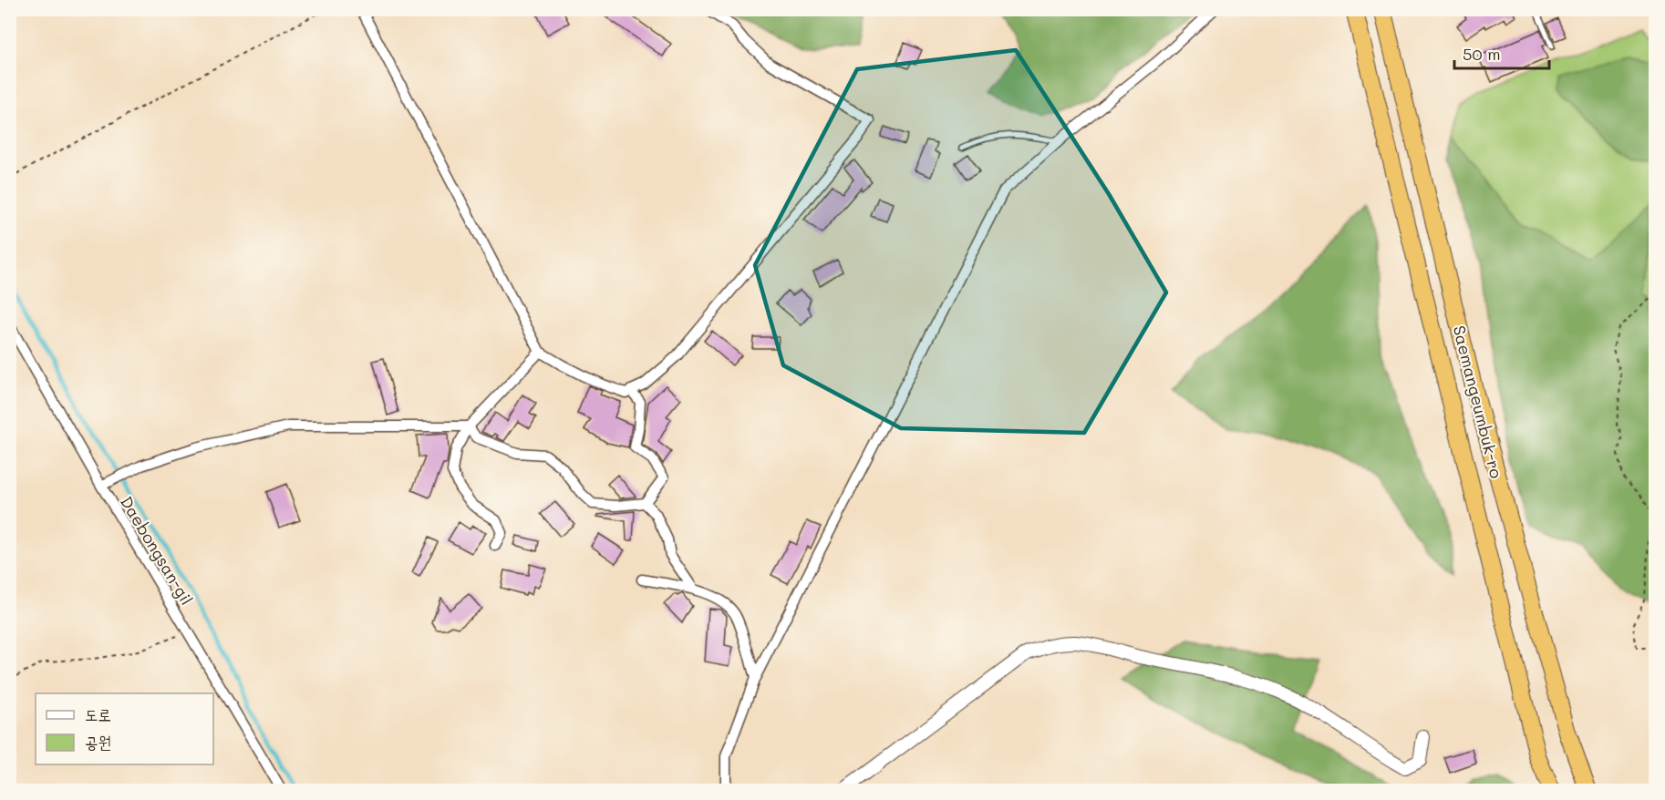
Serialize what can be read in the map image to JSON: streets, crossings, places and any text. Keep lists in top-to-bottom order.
{
  "streets": {
    "highway": ["Saemangeumbuk-ro"],
    "street": ["Daebongsan-gil"]
  },
  "legend": ["도로", "공원"],
  "scale_bar": "50 m"
}
